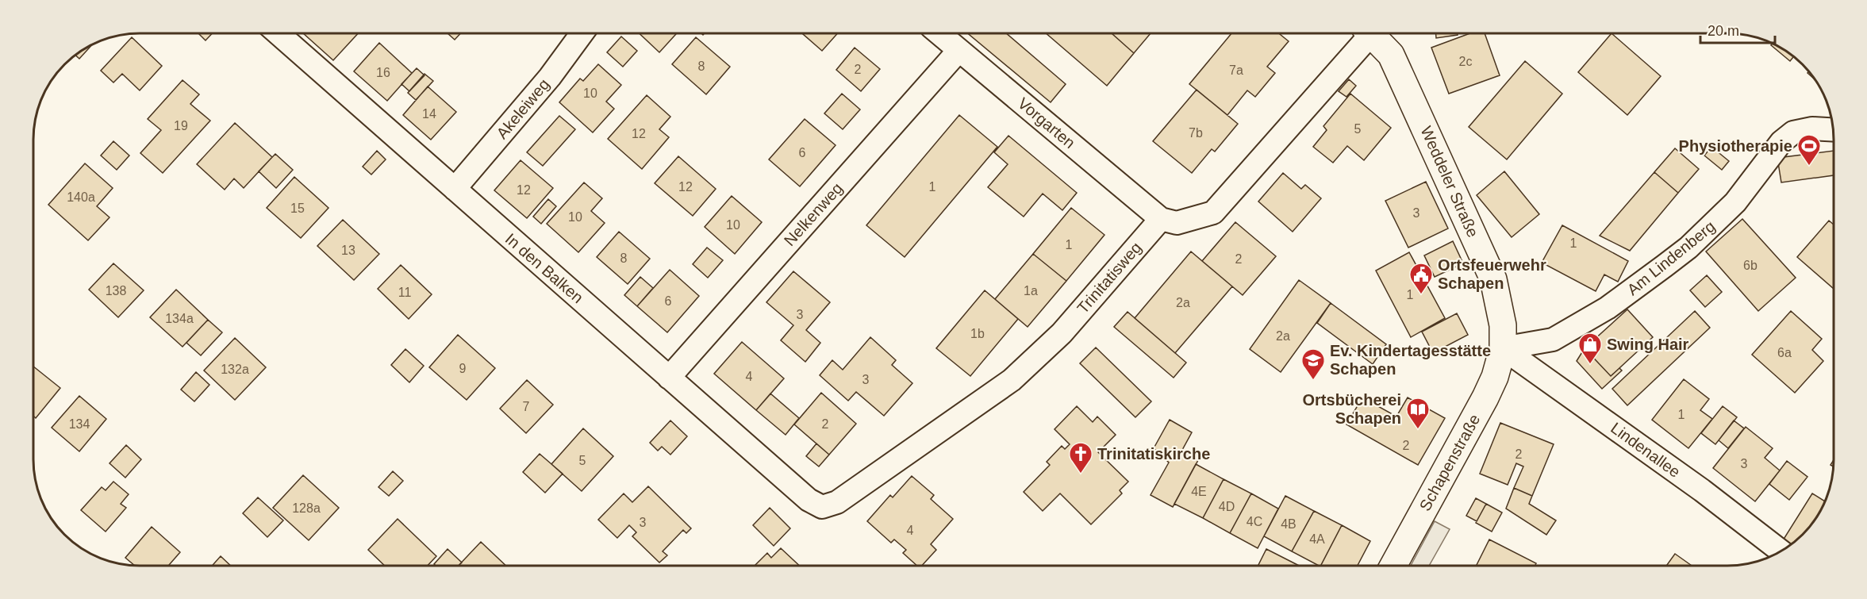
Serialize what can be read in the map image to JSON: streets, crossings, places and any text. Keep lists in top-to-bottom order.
{
  "streets": {
    "street": [
      "Akeleiweg",
      "Vorgarten",
      "Weddeler Straße",
      "Nelkenweg",
      "Am Lindenberg",
      "In den Balken",
      "Trinitatisweg",
      "Lindenallee",
      "Schapenstraße"
    ]
  },
  "crossings": [
    ["Akeleiweg", "In den Balken"],
    ["Vorgarten", "Nelkenweg"],
    ["Vorgarten", "Trinitatisweg"],
    ["Weddeler Straße", "Am Lindenberg"],
    ["Weddeler Straße", "Lindenallee"],
    ["Weddeler Straße", "Schapenstraße"],
    ["Nelkenweg", "In den Balken"],
    ["Am Lindenberg", "Lindenallee"],
    ["Am Lindenberg", "Schapenstraße"],
    ["In den Balken", "Trinitatisweg"],
    ["Lindenallee", "Schapenstraße"]
  ],
  "places": {
    "sports": ["Physiotherapie"],
    "public building": ["Ortsfeuerwehr Schapen"],
    "shop": ["Swing Hair"],
    "school or university": ["Ev. Kindertagesstätte Schapen"],
    "library": ["Ortsbücherei Schapen"],
    "church": ["Trinitatiskirche"]
  },
  "house_numbers": [
    "2c",
    "8",
    "2",
    "7a",
    "16",
    "10",
    "14",
    "19",
    "5",
    "7b",
    "12",
    "6",
    "12",
    "1",
    "12",
    "140a",
    "15",
    "3",
    "10",
    "10",
    "1",
    "1",
    "13",
    "8",
    "2",
    "6b",
    "138",
    "1a",
    "11",
    "1",
    "6",
    "2a",
    "3",
    "134a",
    "1b",
    "2a",
    "6a",
    "9",
    "132a",
    "4",
    "3",
    "7",
    "1",
    "134",
    "2",
    "2",
    "2",
    "5",
    "3",
    "4E",
    "4D",
    "128a",
    "4C",
    "3",
    "4B",
    "4",
    "4A"
  ],
  "scale_bar": "20 m"
}
